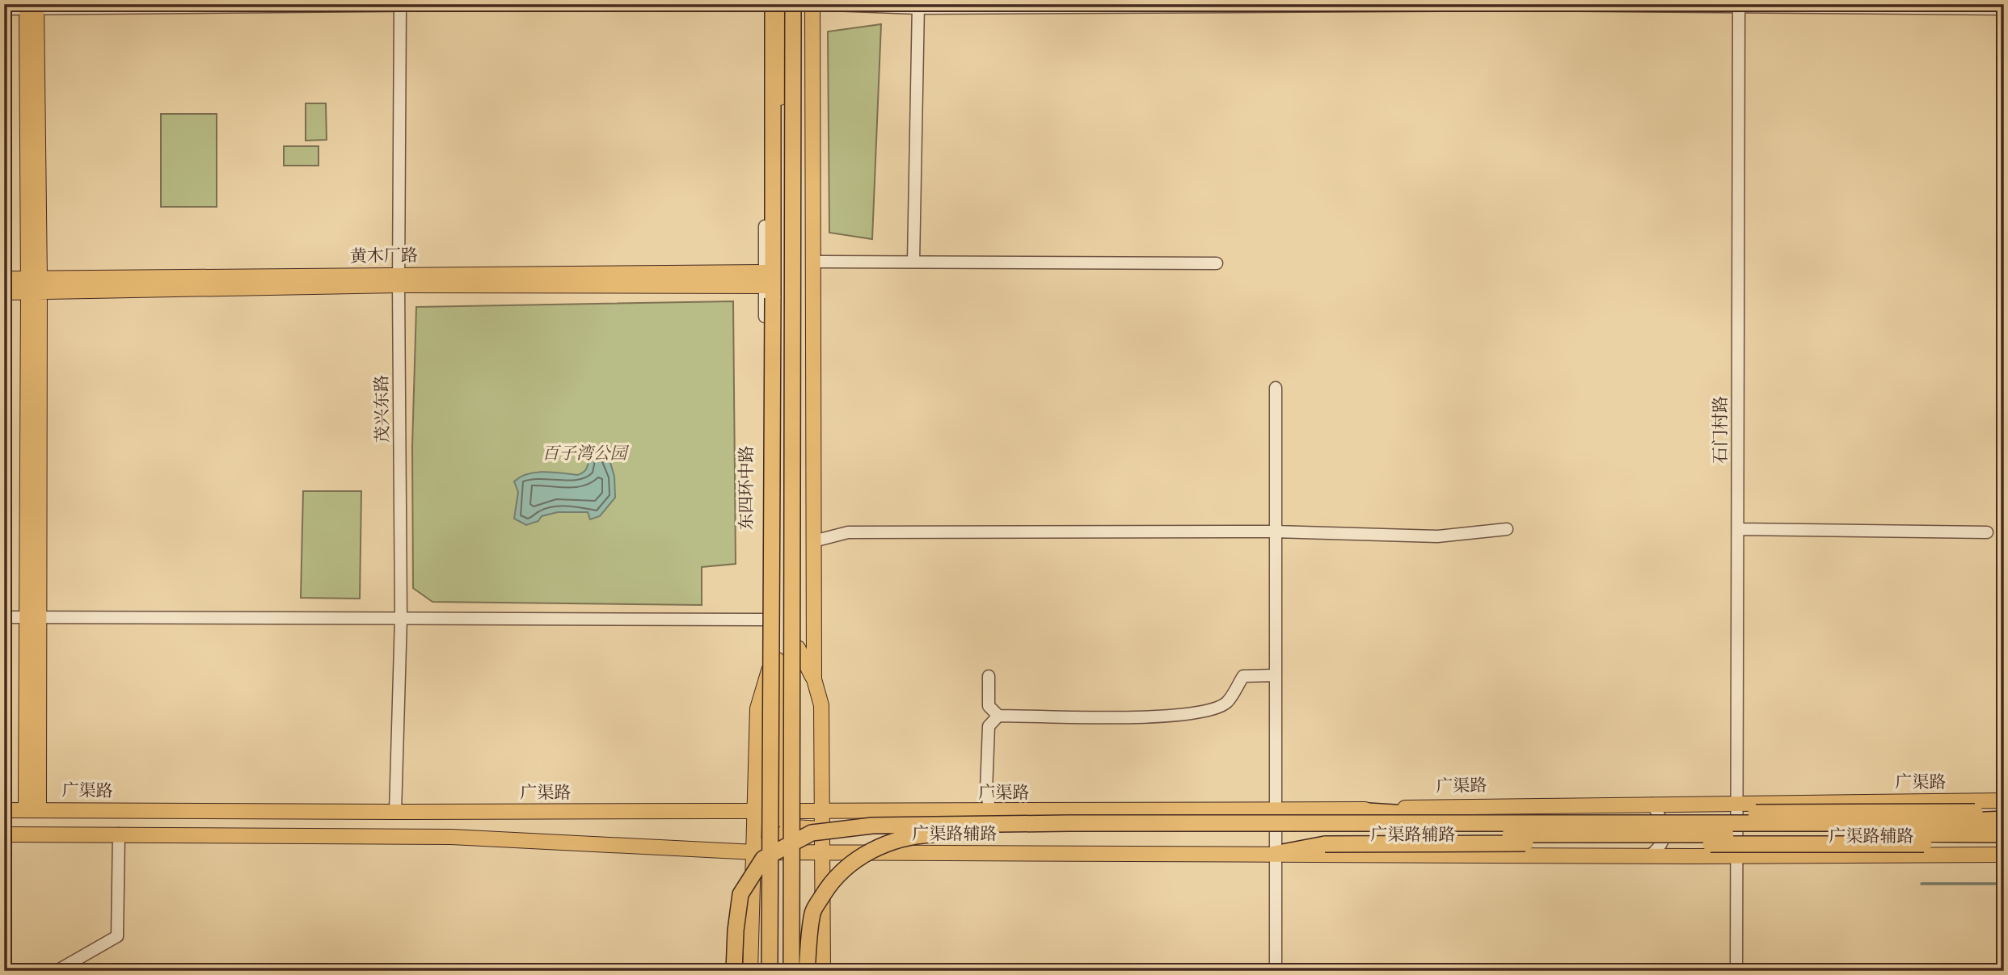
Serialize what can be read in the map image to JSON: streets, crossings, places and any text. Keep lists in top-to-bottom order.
{
  "streets": {
    "highway": ["东四环中路", "广渠路"],
    "main road": ["广渠路辅路"],
    "street": ["茂兴东路", "石门村路"]
  },
  "crossings": [
    ["茂兴东路", "广渠路"],
    ["石门村路", "广渠路"],
    ["石门村路", "广渠路辅路"],
    ["东四环中路", "广渠路"]
  ],
  "parks": ["百子湾公园"]
}
